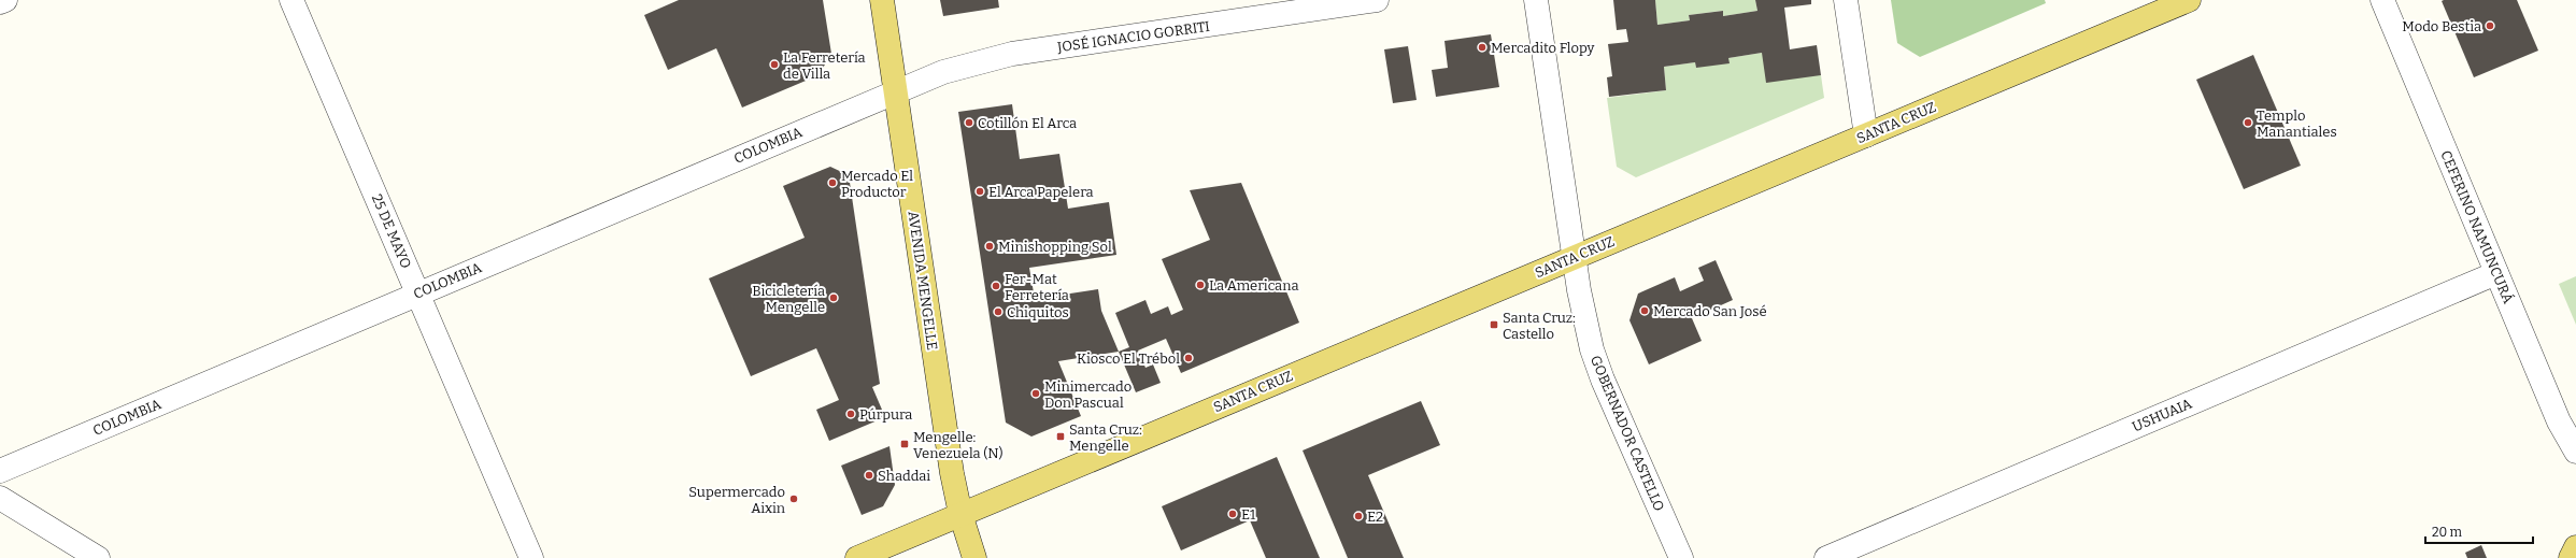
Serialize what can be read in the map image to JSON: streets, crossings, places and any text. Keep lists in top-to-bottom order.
{
  "streets": {
    "main road": ["SANTA CRUZ", "AVENIDA MENGELLE"],
    "street": [
      "JOSÉ IGNACIO GORRITI",
      "COLOMBIA",
      "CEFERINO NAMUNCURÁ",
      "25 DE MAYO",
      "USHUAIA",
      "GOBERNADOR CASTELLO"
    ]
  },
  "crossings": [
    ["JOSÉ IGNACIO GORRITI", "COLOMBIA"],
    ["JOSÉ IGNACIO GORRITI", "AVENIDA MENGELLE"],
    ["SANTA CRUZ", "AVENIDA MENGELLE"],
    ["SANTA CRUZ", "GOBERNADOR CASTELLO"],
    ["COLOMBIA", "25 DE MAYO"],
    ["COLOMBIA", "AVENIDA MENGELLE"],
    ["CEFERINO NAMUNCURÁ", "USHUAIA"]
  ],
  "places": {
    "other": [
      "Modo Bestia",
      "Mercadito Flopy",
      "La Ferretería de Villa",
      "Cotillón El Arca",
      "Templo Manantiales",
      "Mercado El Productor",
      "El Arca Papelera",
      "Minishopping Sol",
      "La Americana",
      "Fer-Mat Ferretería",
      "Bicicletería Mengelle",
      "Mercado San José",
      "Chiquitos",
      "Kiosco El Trébol",
      "Minimercado Don Pascual",
      "Púrpura",
      "Shaddai",
      "Supermercado Aixin",
      "E1",
      "E2"
    ],
    "transit": ["Santa Cruz: Castello", "Santa Cruz: Mengelle", "Mengelle: Venezuela (N)"]
  },
  "scale_bar": "20 m"
}
